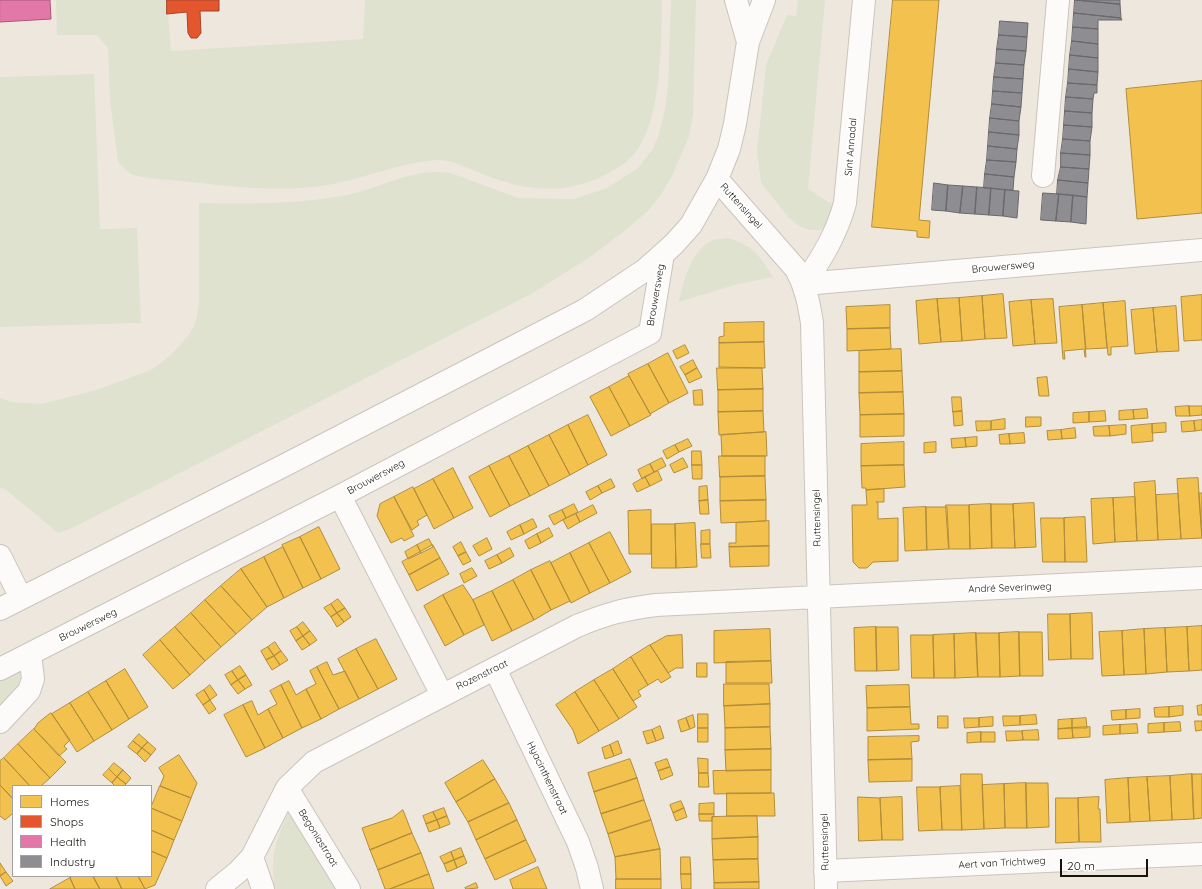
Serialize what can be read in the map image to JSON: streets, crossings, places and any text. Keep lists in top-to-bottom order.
{
  "streets": {
    "street": [
      "Sint Annadal",
      "Ruttensingel",
      "Brouwersweg",
      "André Severinweg",
      "Rozenstraat",
      "Hyacinthenstraat",
      "Begoniastraat",
      "Aert van Trichtweg"
    ]
  },
  "crossings": [
    ["Sint Annadal", "Ruttensingel"],
    ["Sint Annadal", "Brouwersweg"],
    ["Ruttensingel", "Brouwersweg"],
    ["Ruttensingel", "André Severinweg"],
    ["Ruttensingel", "Rozenstraat"],
    ["Ruttensingel", "Aert van Trichtweg"],
    ["André Severinweg", "Rozenstraat"],
    ["Rozenstraat", "Hyacinthenstraat"],
    ["Rozenstraat", "Begoniastraat"]
  ],
  "legend": [
    "Homes",
    "Shops",
    "Health",
    "Industry"
  ],
  "scale_bar": "20 m"
}
